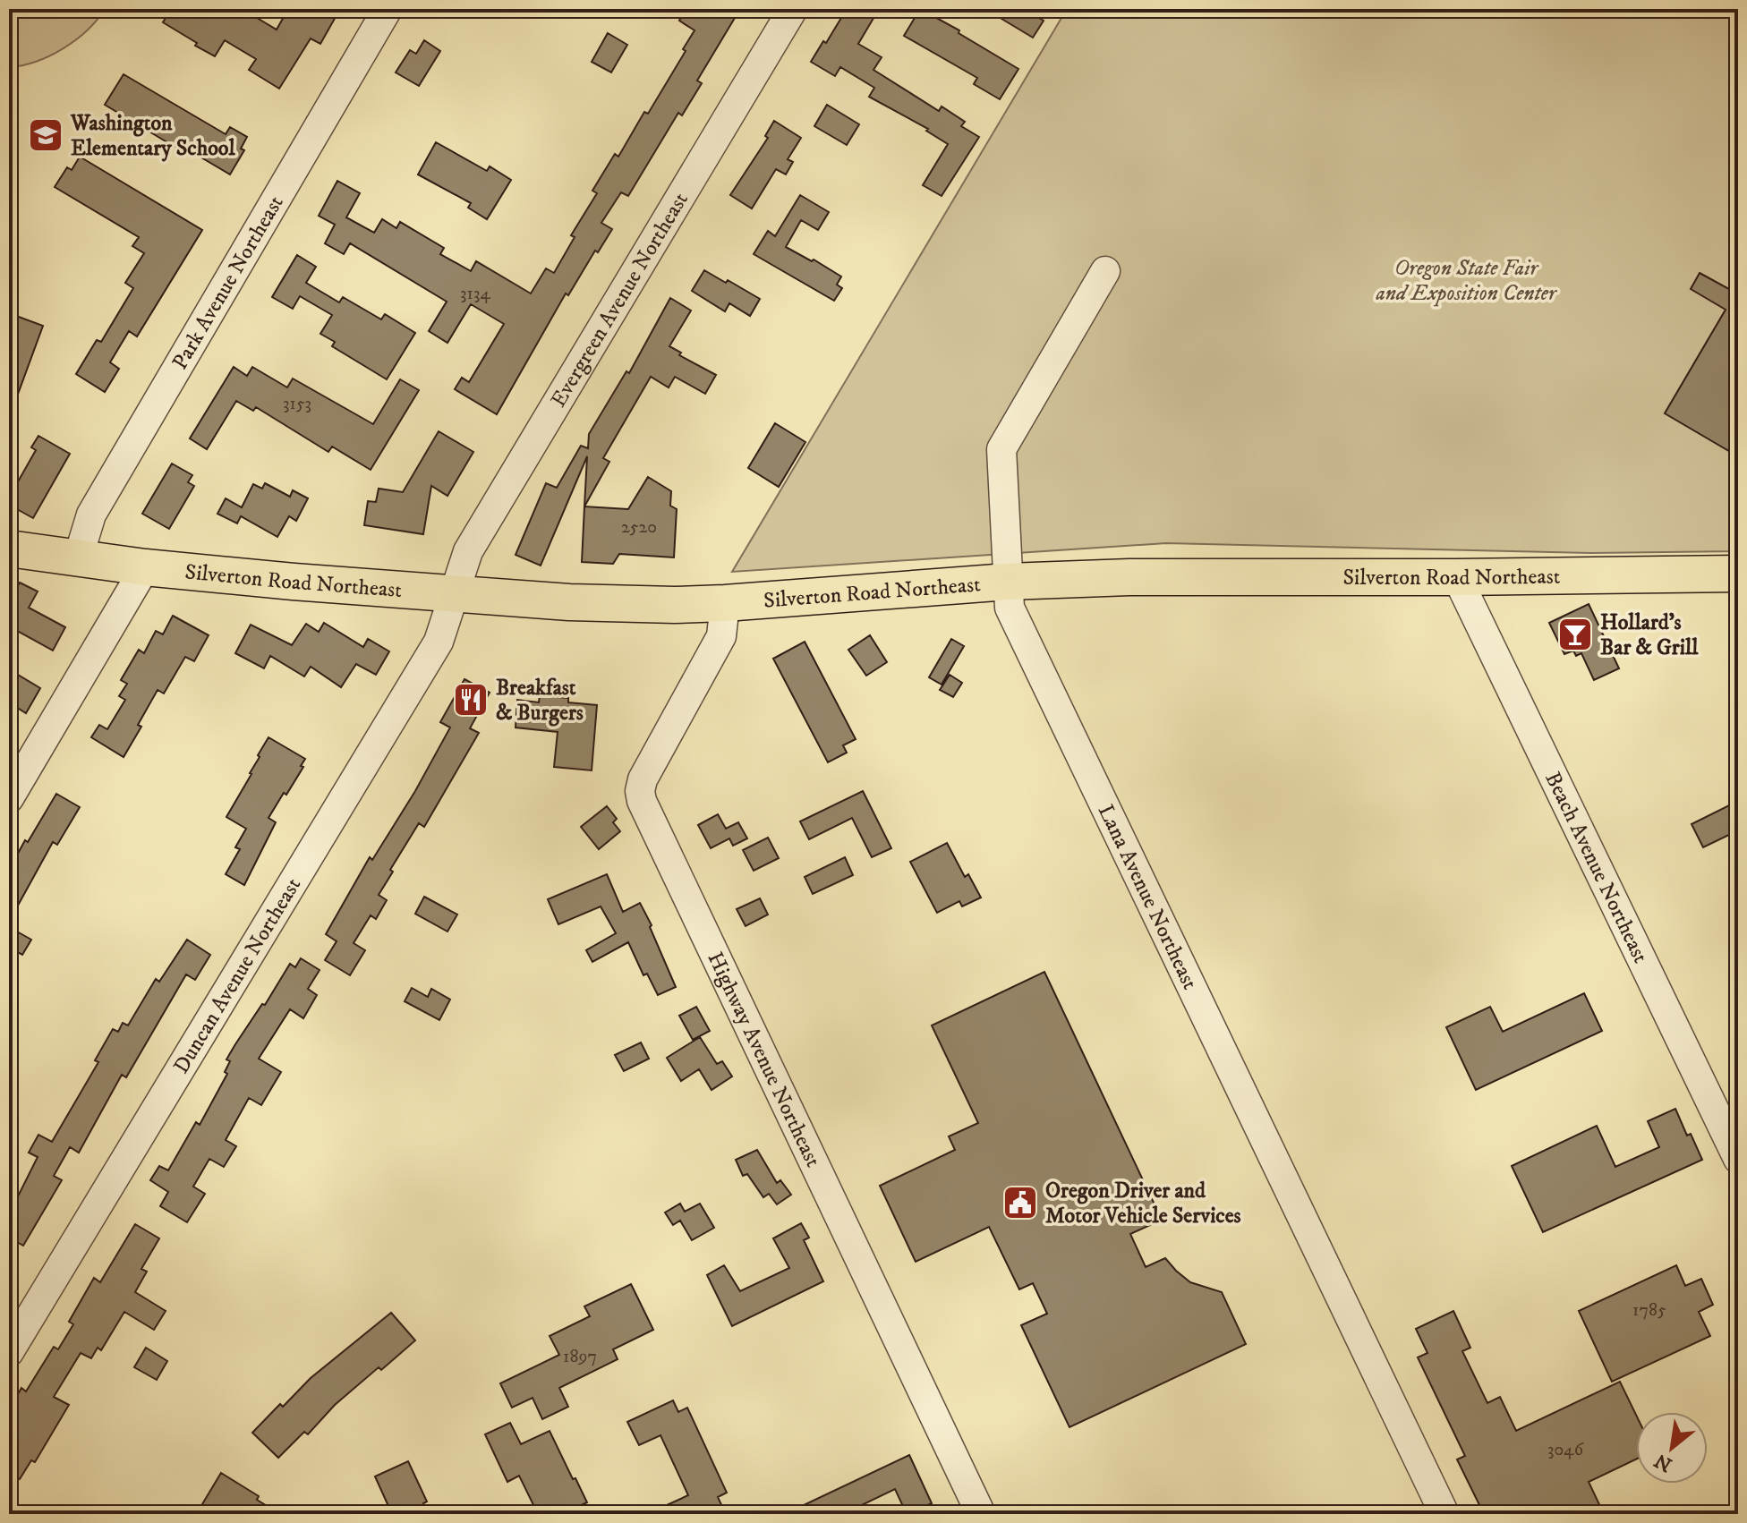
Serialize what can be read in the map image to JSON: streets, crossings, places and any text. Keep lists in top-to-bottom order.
{
  "streets": {
    "main road": ["Silverton Road Northeast"],
    "street": [
      "Park Avenue Northeast",
      "Evergreen Avenue Northeast",
      "Beach Avenue Northeast",
      "Lana Avenue Northeast",
      "Duncan Avenue Northeast",
      "Highway Avenue Northeast"
    ]
  },
  "crossings": [
    ["Park Avenue Northeast", "Silverton Road Northeast"],
    ["Evergreen Avenue Northeast", "Silverton Road Northeast"],
    ["Evergreen Avenue Northeast", "Duncan Avenue Northeast"],
    ["Silverton Road Northeast", "Beach Avenue Northeast"],
    ["Silverton Road Northeast", "Lana Avenue Northeast"],
    ["Silverton Road Northeast", "Duncan Avenue Northeast"],
    ["Silverton Road Northeast", "Highway Avenue Northeast"]
  ],
  "parks": ["Oregon State Fair and Exposition Center"],
  "places": {
    "school or university": ["Washington Elementary School"],
    "bar": ["Hollard's Bar & Grill"],
    "restaurant": ["Breakfast & Burgers"],
    "public building": ["Oregon Driver and Motor Vehicle Services"]
  },
  "house_numbers": [
    "3134",
    "3153",
    "2520",
    "1785",
    "1897",
    "3046"
  ],
  "north": "bottom left"
}
